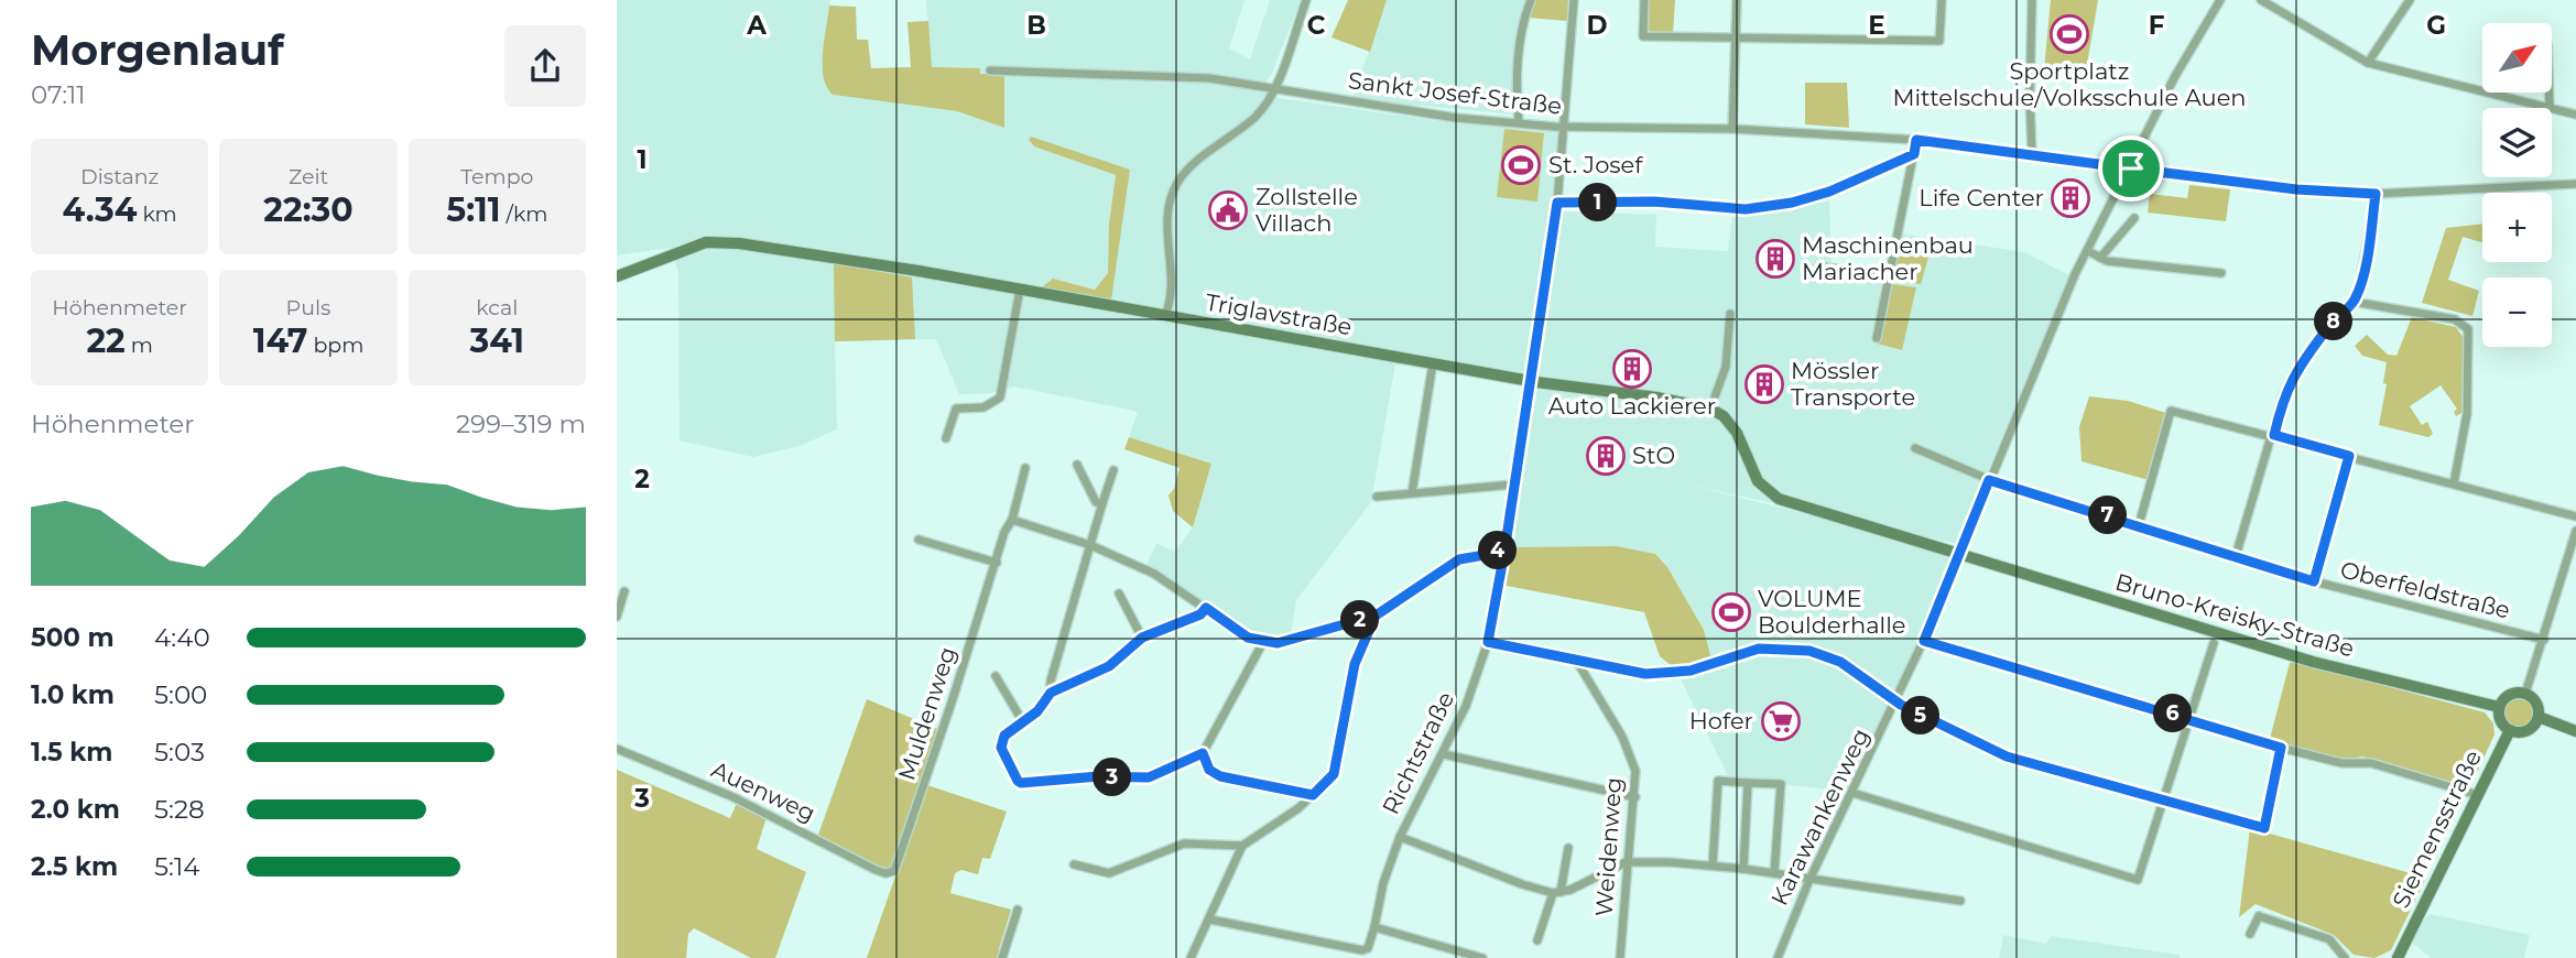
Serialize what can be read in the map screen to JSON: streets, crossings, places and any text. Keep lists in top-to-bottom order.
{
  "streets": {
    "street": [
      "Sankt Josef-Straße",
      "Triglavstraße",
      "Oberfeldstraße",
      "Bruno-Kreisky-Straße",
      "Muldenweg",
      "Richtstraße",
      "Auenweg",
      "Karawankenweg",
      "Siemensstraße",
      "Weidenweg"
    ]
  },
  "crossings": [
    ["Sankt Josef-Straße", "Richtstraße"],
    ["Sankt Josef-Straße", "Karawankenweg"],
    ["Triglavstraße", "Bruno-Kreisky-Straße"],
    ["Triglavstraße", "Richtstraße"],
    ["Oberfeldstraße", "Karawankenweg"],
    ["Bruno-Kreisky-Straße", "Karawankenweg"],
    ["Bruno-Kreisky-Straße", "Siemensstraße"],
    ["Muldenweg", "Auenweg"]
  ],
  "places": {
    "sports": ["Sportplatz Mittelschule/Volksschule Auen", "St. Josef", "VOLUME Boulderhalle"],
    "building": [
      "Life Center",
      "Maschinenbau Mariacher",
      "Auto Lackierer",
      "Mössler Transporte",
      "StO"
    ],
    "public building": ["Zollstelle Villach"],
    "supermarket": ["Hofer"]
  },
  "north": "top right",
  "page": {
    "heading": ["Morgenlauf", "07:11"],
    "map_buttons": ["+", "−"],
    "stats": [
      ["Distanz", "4.34 km"],
      ["Zeit", "22:30"],
      ["Tempo", "5:11 /km"],
      ["Höhenmeter", "22 m"],
      ["Puls", "147 bpm"],
      ["kcal", "341"]
    ],
    "pins": [
      "1",
      "8",
      "7",
      "4",
      "2",
      "6",
      "5",
      "3"
    ],
    "chart": ["Höhenmeter", "299–319 m"],
    "list": [
      {
        "name": "500 m",
        "note": "4:40"
      },
      {
        "name": "1.0 km",
        "note": "5:00"
      },
      {
        "name": "1.5 km",
        "note": "5:03"
      },
      {
        "name": "2.0 km",
        "note": "5:28"
      },
      {
        "name": "2.5 km",
        "note": "5:14"
      }
    ]
  },
  "grid": {
    "columns": [
      "A",
      "B",
      "C",
      "D",
      "E",
      "F",
      "G"
    ],
    "rows": ["1", "2", "3"]
  }
}
